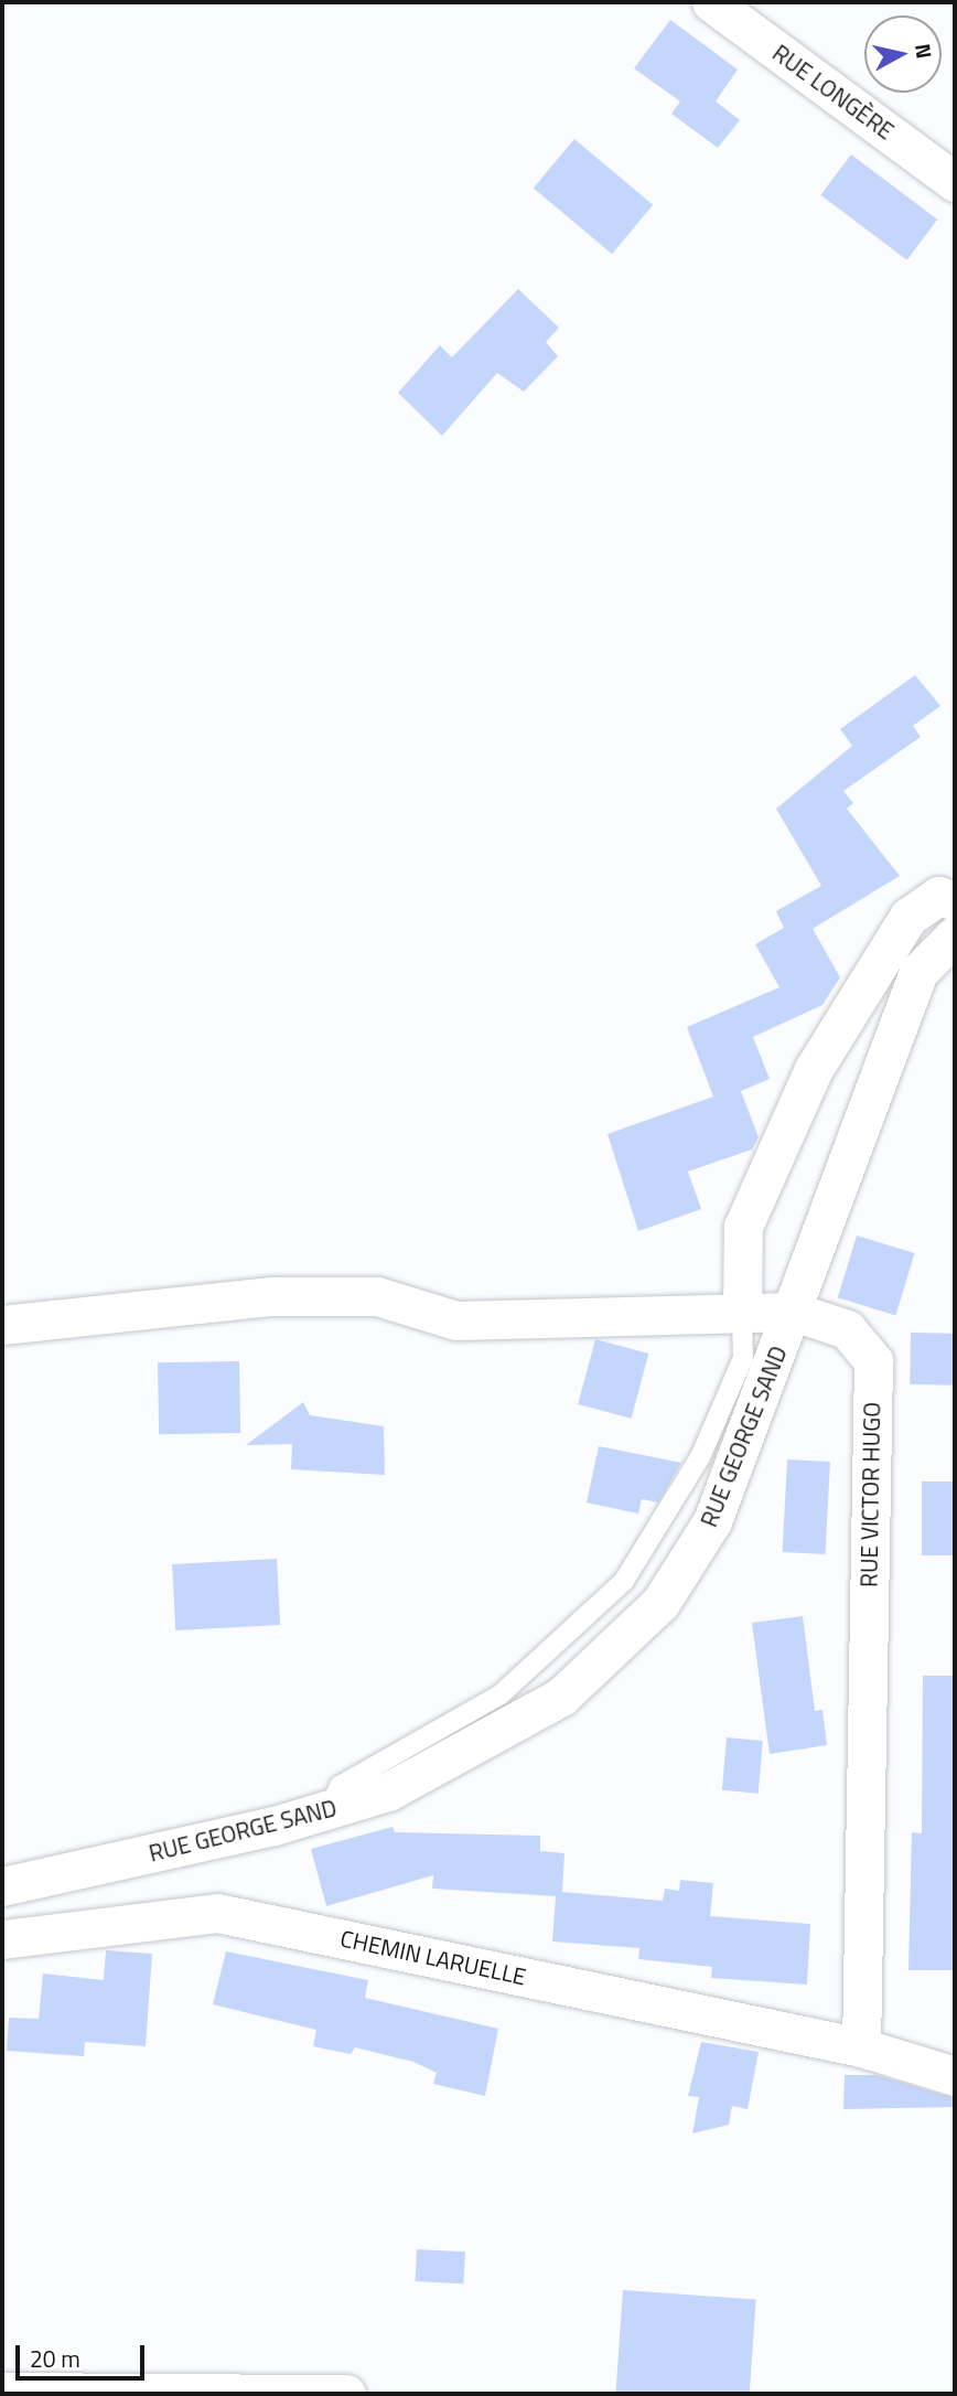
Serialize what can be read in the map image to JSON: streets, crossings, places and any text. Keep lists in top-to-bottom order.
{
  "streets": {
    "street": [
      "RUE LONGÈRE",
      "RUE GEORGE SAND",
      "RUE VICTOR HUGO",
      "CHEMIN LARUELLE"
    ]
  },
  "crossings": [
    ["RUE GEORGE SAND", "RUE VICTOR HUGO"],
    ["RUE VICTOR HUGO", "CHEMIN LARUELLE"]
  ],
  "scale_bar": "20 m",
  "north": "right"
}
